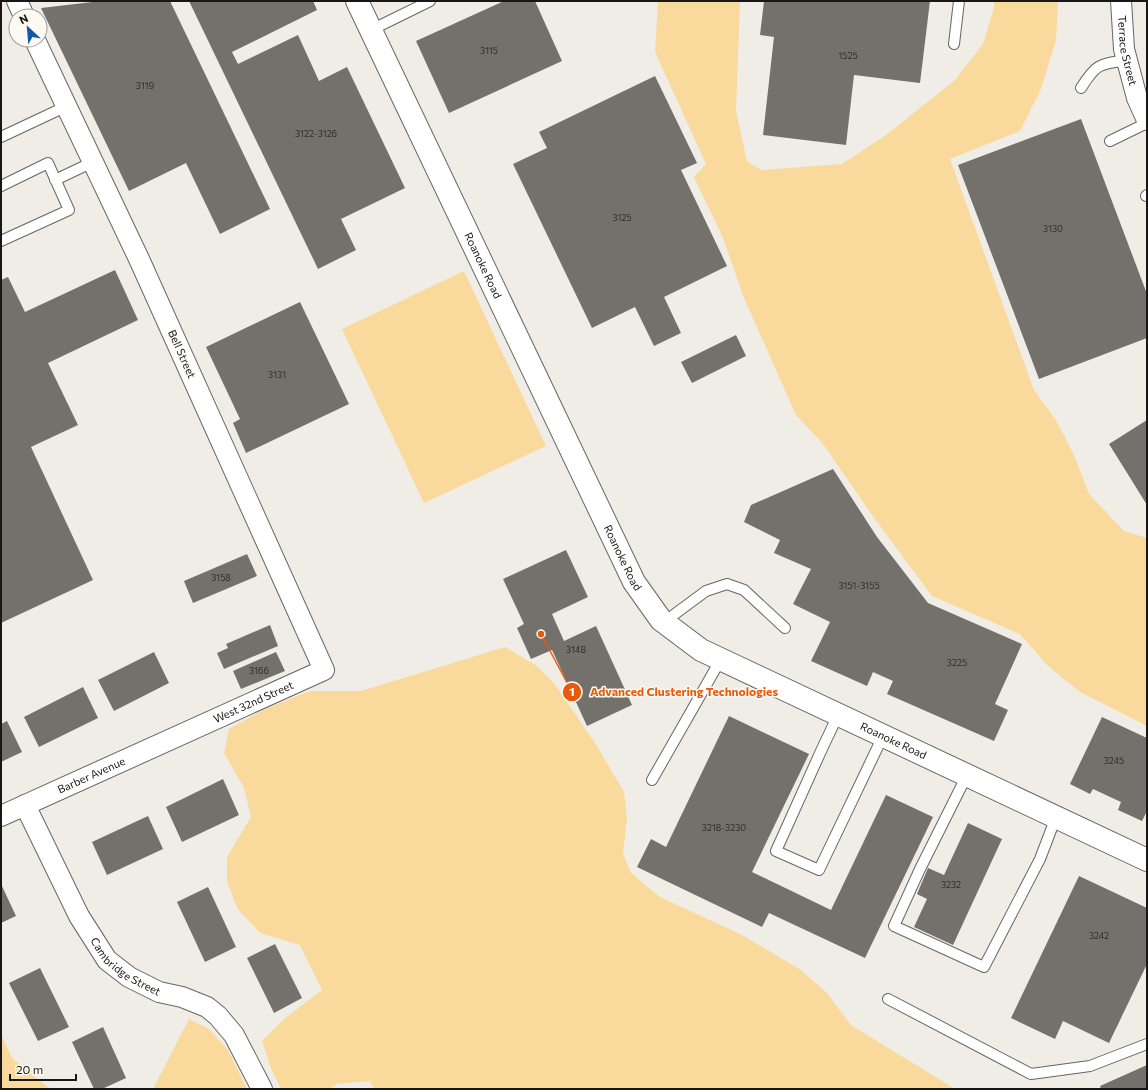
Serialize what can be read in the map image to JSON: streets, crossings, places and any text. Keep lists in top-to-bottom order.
{
  "streets": {
    "street": [
      "Terrace Street",
      "Roanoke Road",
      "Bell Street",
      "West 32nd Street",
      "Barber Avenue",
      "Cambridge Street"
    ]
  },
  "crossings": [
    ["Bell Street", "West 32nd Street"],
    ["West 32nd Street", "Barber Avenue"],
    ["Barber Avenue", "Cambridge Street"]
  ],
  "places": ["Advanced Clustering Technologies"],
  "house_numbers": [
    "3115",
    "1525",
    "3119",
    "3122-3126",
    "3125",
    "3130",
    "3131",
    "3158",
    "3151-3155",
    "3148",
    "3225",
    "3166",
    "3245",
    "3218-3230",
    "3232",
    "3242"
  ],
  "scale_bar": "20 m",
  "north": "top left"
}
